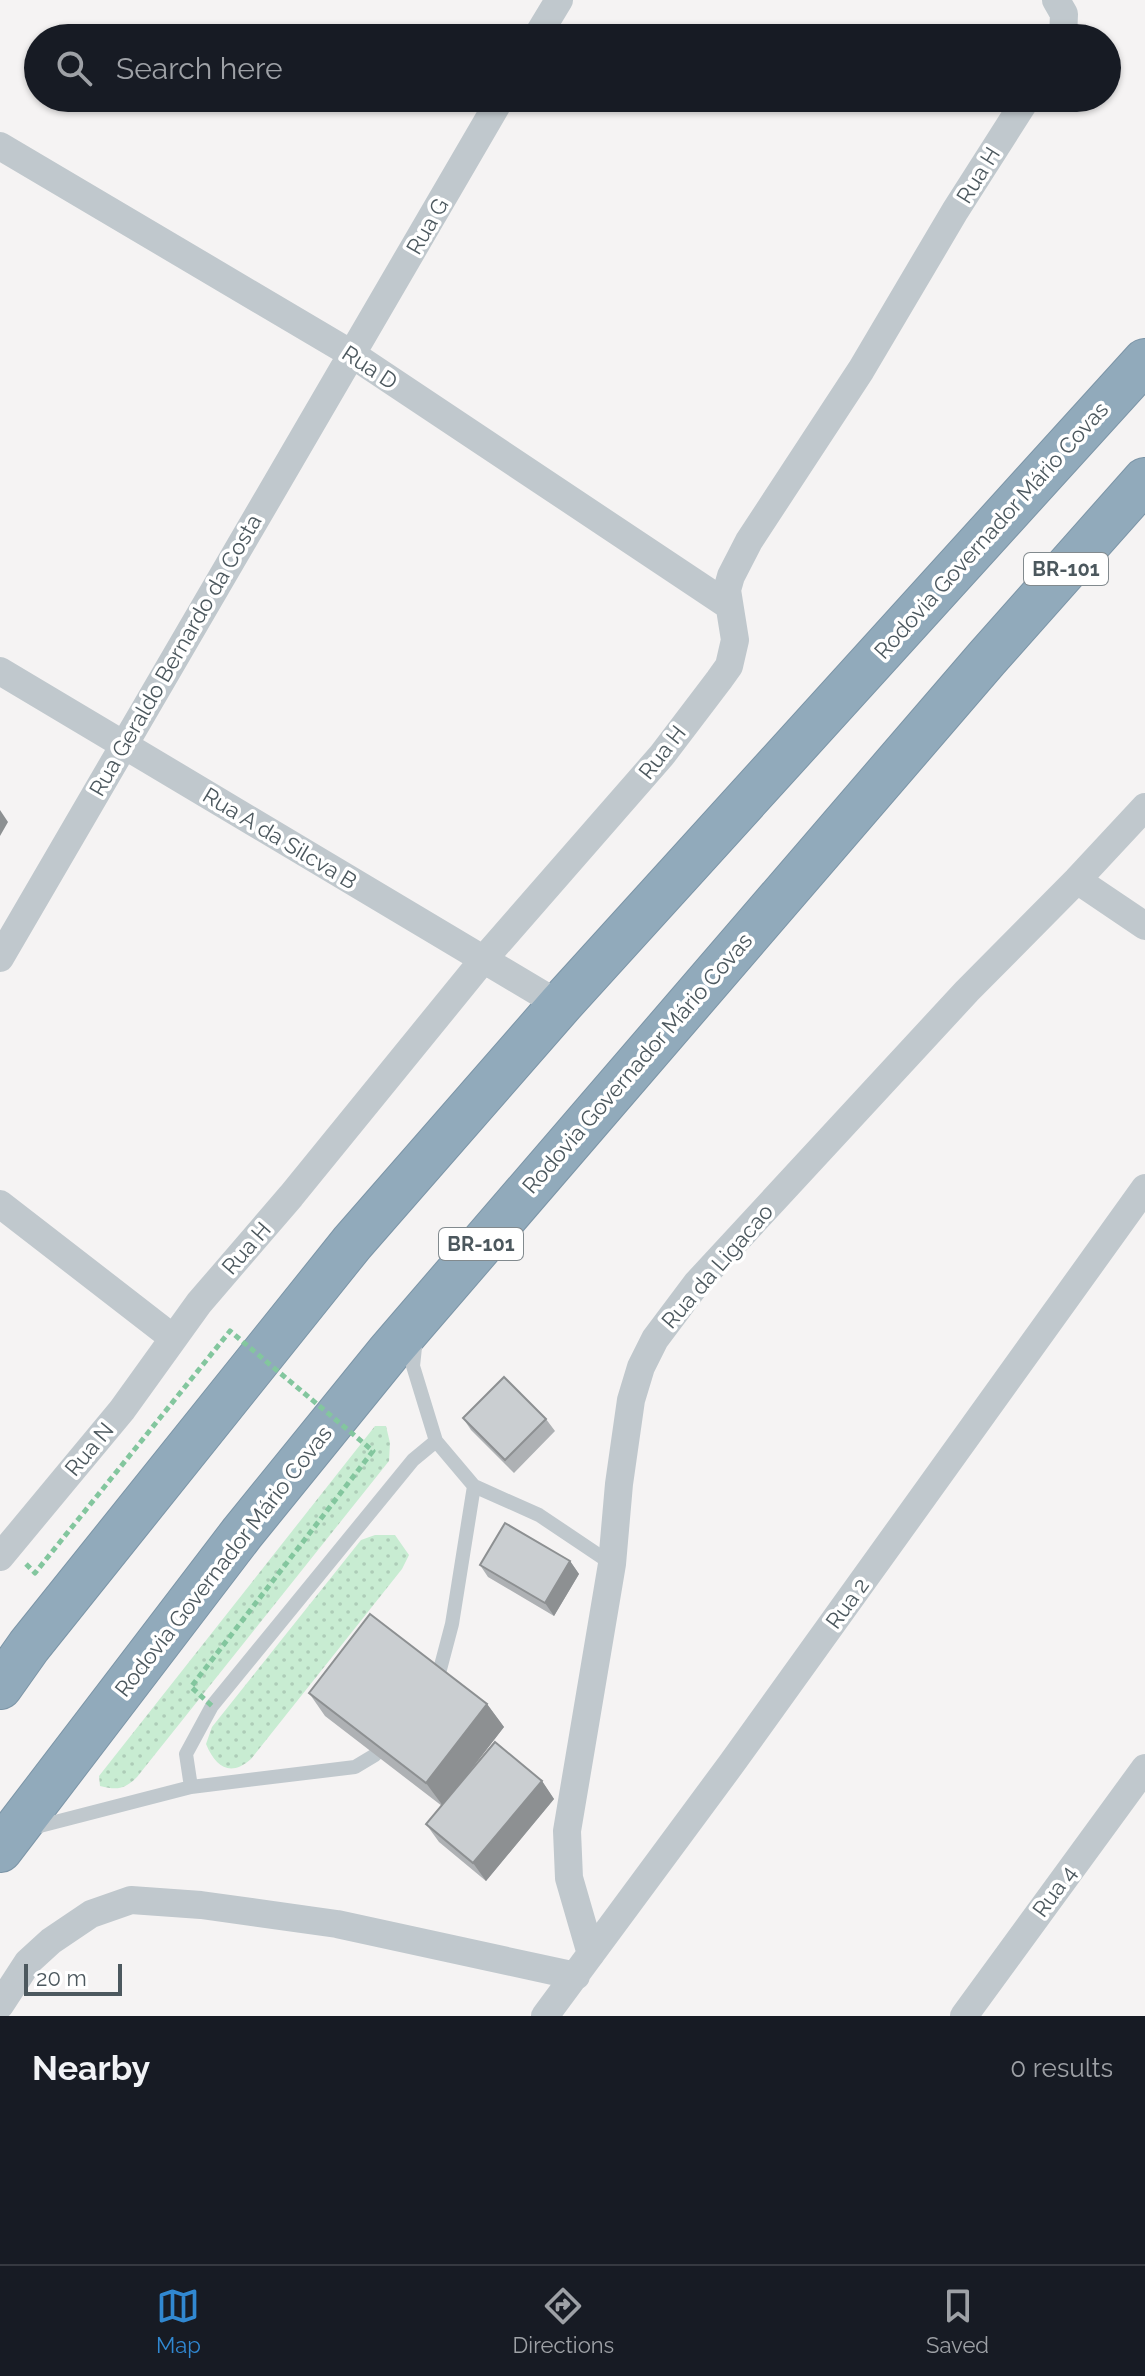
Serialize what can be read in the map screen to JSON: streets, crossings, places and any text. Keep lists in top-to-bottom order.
{
  "streets": {
    "highway": ["Rodovia Governador Mário Covas", "BR-101"],
    "street": [
      "Rua H",
      "Rua G",
      "Rua D",
      "Rua Geraldo Bernardo da Costa",
      "Rua A da Silcva B",
      "Rua da Ligacao",
      "Rua N",
      "Rua 2",
      "Rua 4"
    ]
  },
  "crossings": [
    ["Rua H", "Rua D"],
    ["Rua H", "Rua A da Silcva B"],
    ["Rua H", "Rua N"],
    ["Rua G", "Rua D"],
    ["Rua G", "Rua Geraldo Bernardo da Costa"],
    ["Rua D", "Rua Geraldo Bernardo da Costa"],
    ["Rodovia Governador Mário Covas", "Rua A da Silcva B"],
    ["Rua Geraldo Bernardo da Costa", "Rua A da Silcva B"],
    ["Rua da Ligacao", "Rua 2"]
  ],
  "scale_bar": "20 m",
  "page": {
    "search": "Search here",
    "scale": "20 m",
    "heading": ["Nearby", "0 results"],
    "nav": ["Map", "Directions", "Saved"]
  }
}
